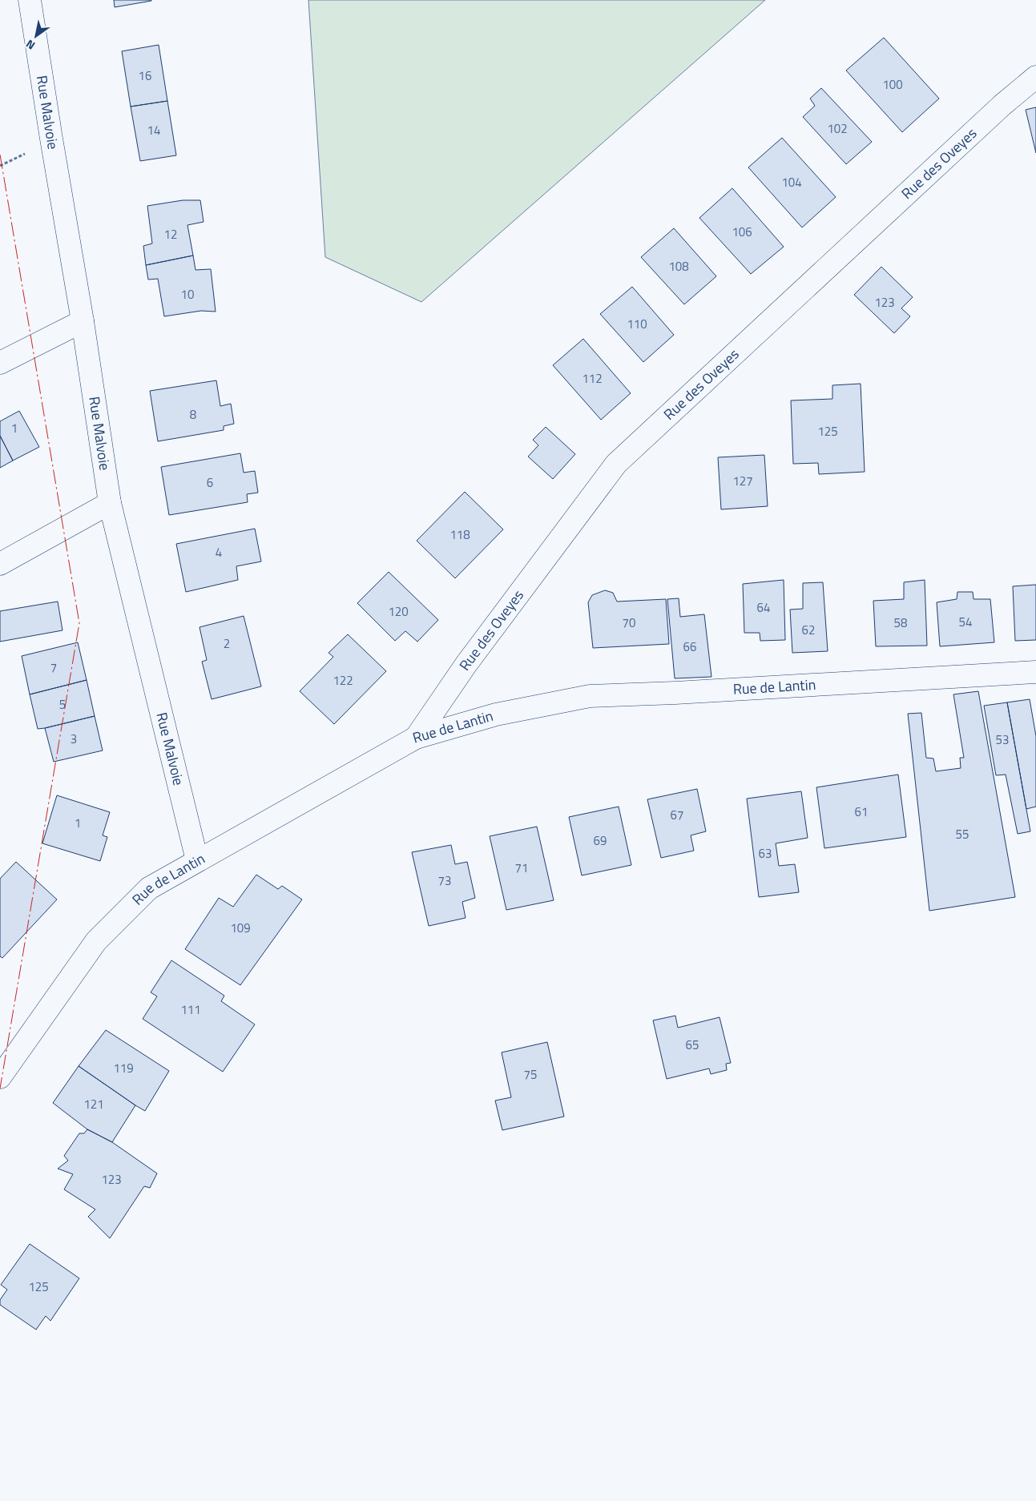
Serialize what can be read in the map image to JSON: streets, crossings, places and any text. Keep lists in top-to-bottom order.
{
  "streets": {
    "street": ["Rue Malvoie", "Rue des Oveyes", "Rue de Lantin"]
  },
  "crossings": [
    ["Rue Malvoie", "Rue de Lantin"],
    ["Rue des Oveyes", "Rue de Lantin"]
  ],
  "house_numbers": [
    "16",
    "100",
    "102",
    "14",
    "104",
    "106",
    "12",
    "108",
    "10",
    "123",
    "110",
    "112",
    "8",
    "1",
    "125",
    "127",
    "6",
    "118",
    "4",
    "64",
    "120",
    "54",
    "70",
    "58",
    "62",
    "2",
    "66",
    "7",
    "122",
    "5",
    "3",
    "53",
    "61",
    "67",
    "1",
    "55",
    "69",
    "63",
    "71",
    "73",
    "109",
    "111",
    "65",
    "119",
    "75",
    "121",
    "123",
    "125"
  ],
  "north": "bottom left"
}
